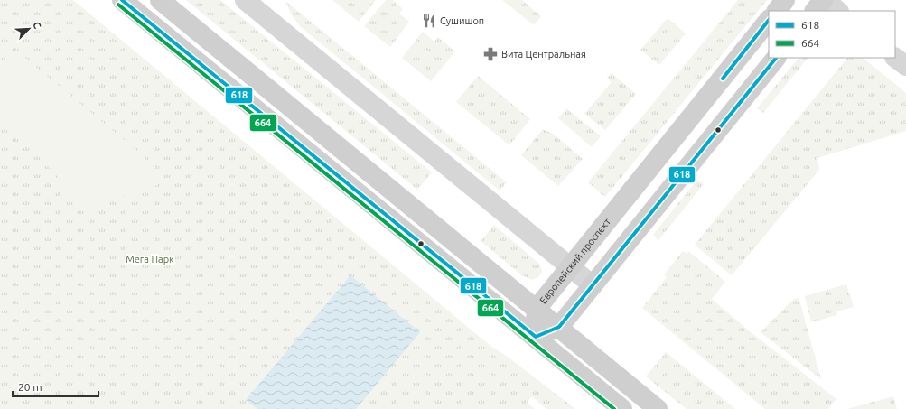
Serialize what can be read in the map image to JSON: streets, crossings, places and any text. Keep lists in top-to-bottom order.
{
  "streets": {
    "street": ["Европейский проспект"]
  },
  "parks": ["Мега Парк"],
  "places": {
    "restaurant": ["Сушишоп"],
    "pharmacy": ["Вита Центральная"]
  },
  "lines": ["transit line 618", "transit line 664"],
  "legend": ["618", "664"],
  "scale_bar": "20 m",
  "north": "top right"
}
